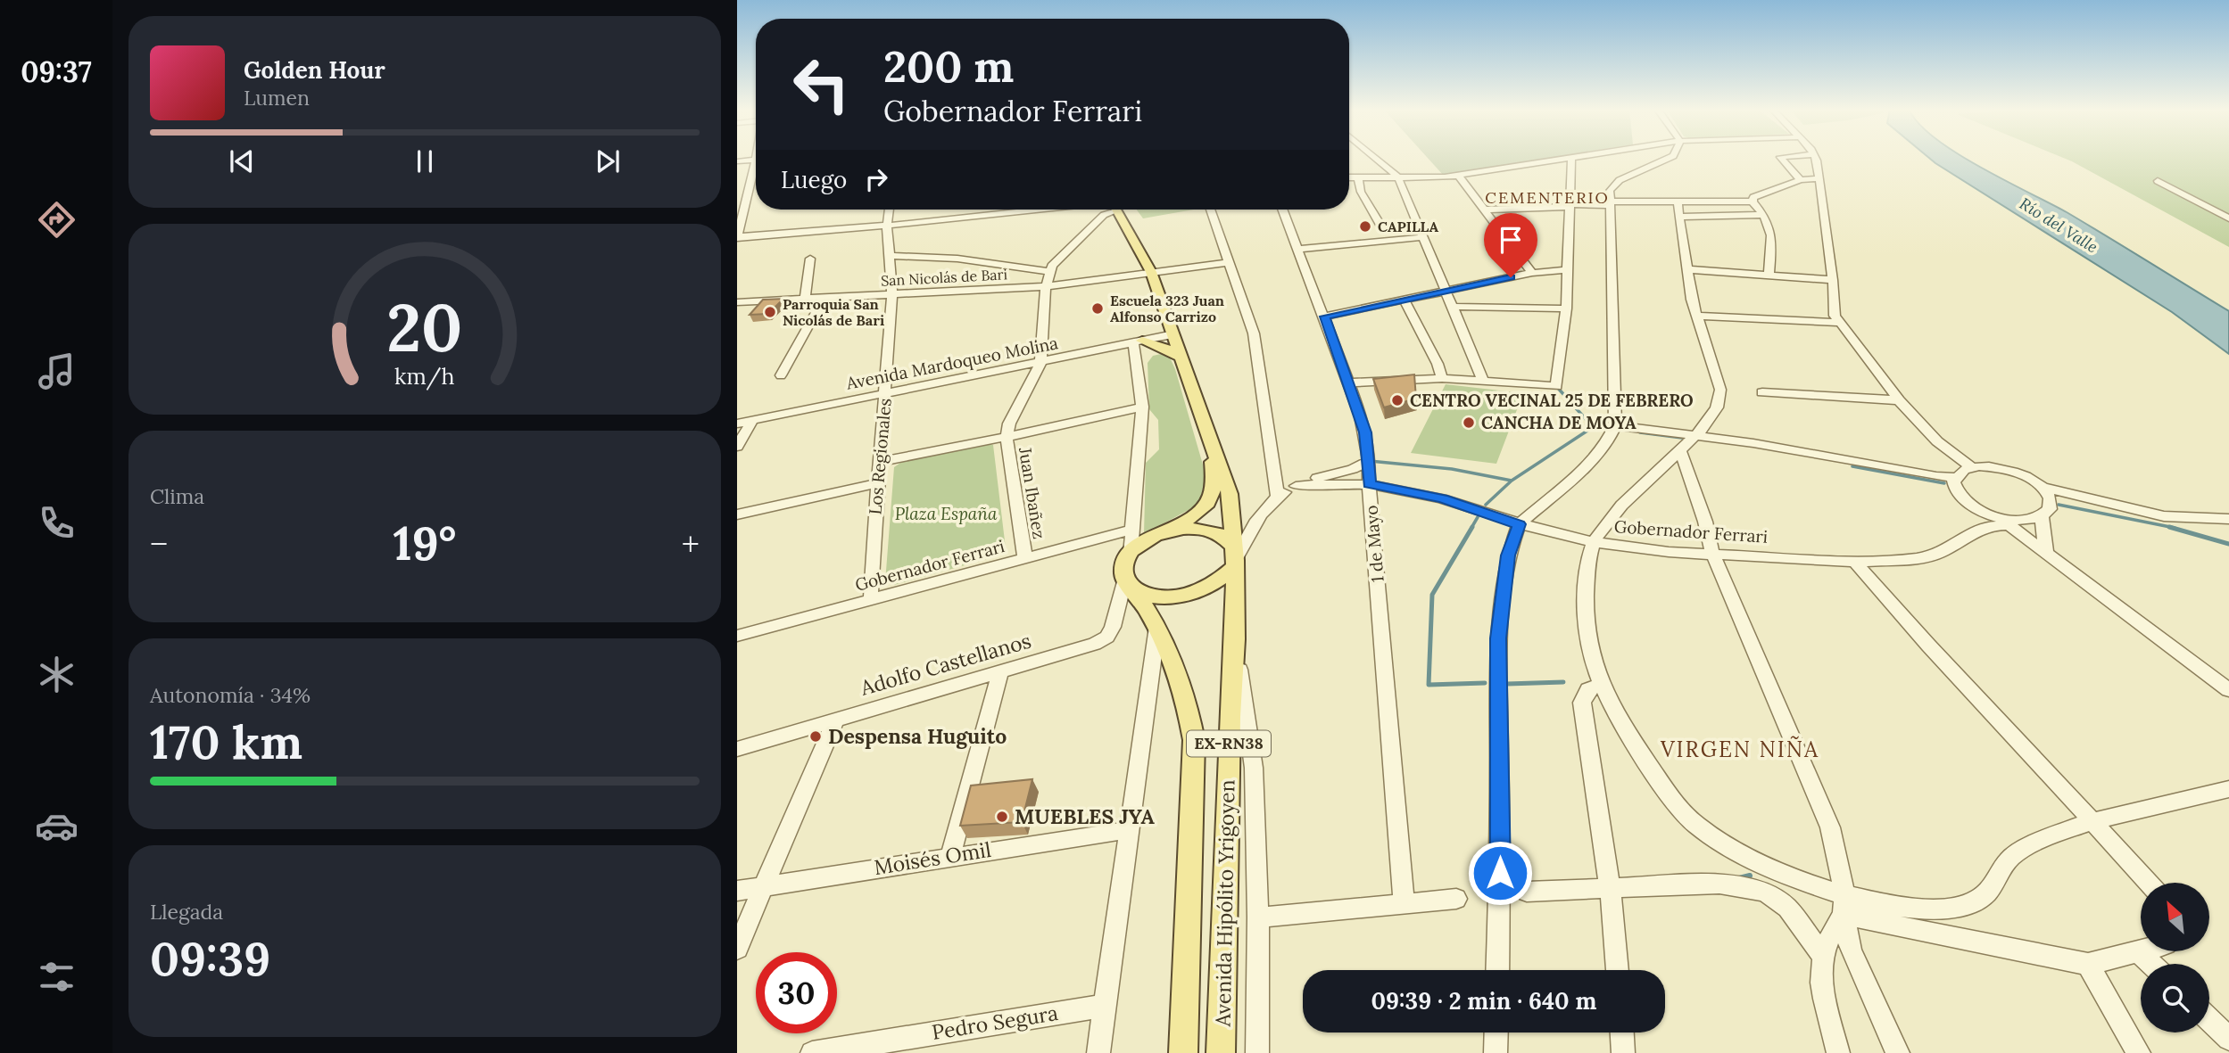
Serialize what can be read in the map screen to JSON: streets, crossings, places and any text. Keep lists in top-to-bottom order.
{
  "streets": {
    "main road": ["EX-RN38", "Avenida Hipólito Yrigoyen"],
    "street": [
      "San Nicolás de Bari",
      "Avenida Mardoqueo Molina",
      "Los Regionales",
      "Juan Ibañez",
      "Gobernador Ferrari",
      "1 de Mayo",
      "Adolfo Castellanos",
      "Moisés Omil",
      "Pedro Segura"
    ]
  },
  "crossings": [
    ["San Nicolás de Bari", "Los Regionales"],
    ["San Nicolás de Bari", "Juan Ibañez"],
    ["San Nicolás de Bari", "Avenida Hipólito Yrigoyen"],
    ["Avenida Mardoqueo Molina", "Los Regionales"],
    ["Avenida Mardoqueo Molina", "Juan Ibañez"],
    ["Avenida Mardoqueo Molina", "Avenida Hipólito Yrigoyen"],
    ["Los Regionales", "Gobernador Ferrari"],
    ["Juan Ibañez", "Gobernador Ferrari"],
    ["Gobernador Ferrari", "1 de Mayo"],
    ["Gobernador Ferrari", "Adolfo Castellanos"],
    ["Gobernador Ferrari", "EX-RN38"],
    ["Gobernador Ferrari", "Avenida Hipólito Yrigoyen"],
    ["Adolfo Castellanos", "EX-RN38"],
    ["Adolfo Castellanos", "Avenida Hipólito Yrigoyen"],
    ["EX-RN38", "Avenida Hipólito Yrigoyen"]
  ],
  "districts": ["CEMENTERIO", "VIRGEN NIÑA"],
  "water": ["Río del Valle"],
  "parks": ["Plaza España"],
  "places": [
    "CAPILLA",
    "Escuela 323 Juan Alfonso Carrizo",
    "Parroquia San Nicolás de Bari",
    "CENTRO VECINAL 25 DE FEBRERO",
    "CANCHA DE MOYA",
    "Despensa Huguito",
    "MUEBLES JYA"
  ],
  "north": "top left",
  "page": {
    "tabs": "09:37",
    "turn": ["200 m", "Gobernador Ferrari"],
    "song": ["Golden Hour", "Lumen"],
    "then": "Luego",
    "tile": [
      "Clima",
      ["Autonomía · 34%", "170 km"],
      ["Llegada", "09:39"]
    ],
    "heat": ["−", "19°", "+"],
    "limit": "30",
    "trip": "09:39 · 2 min · 640 m",
    "gauge": ["20", "km/h"]
  }
}
